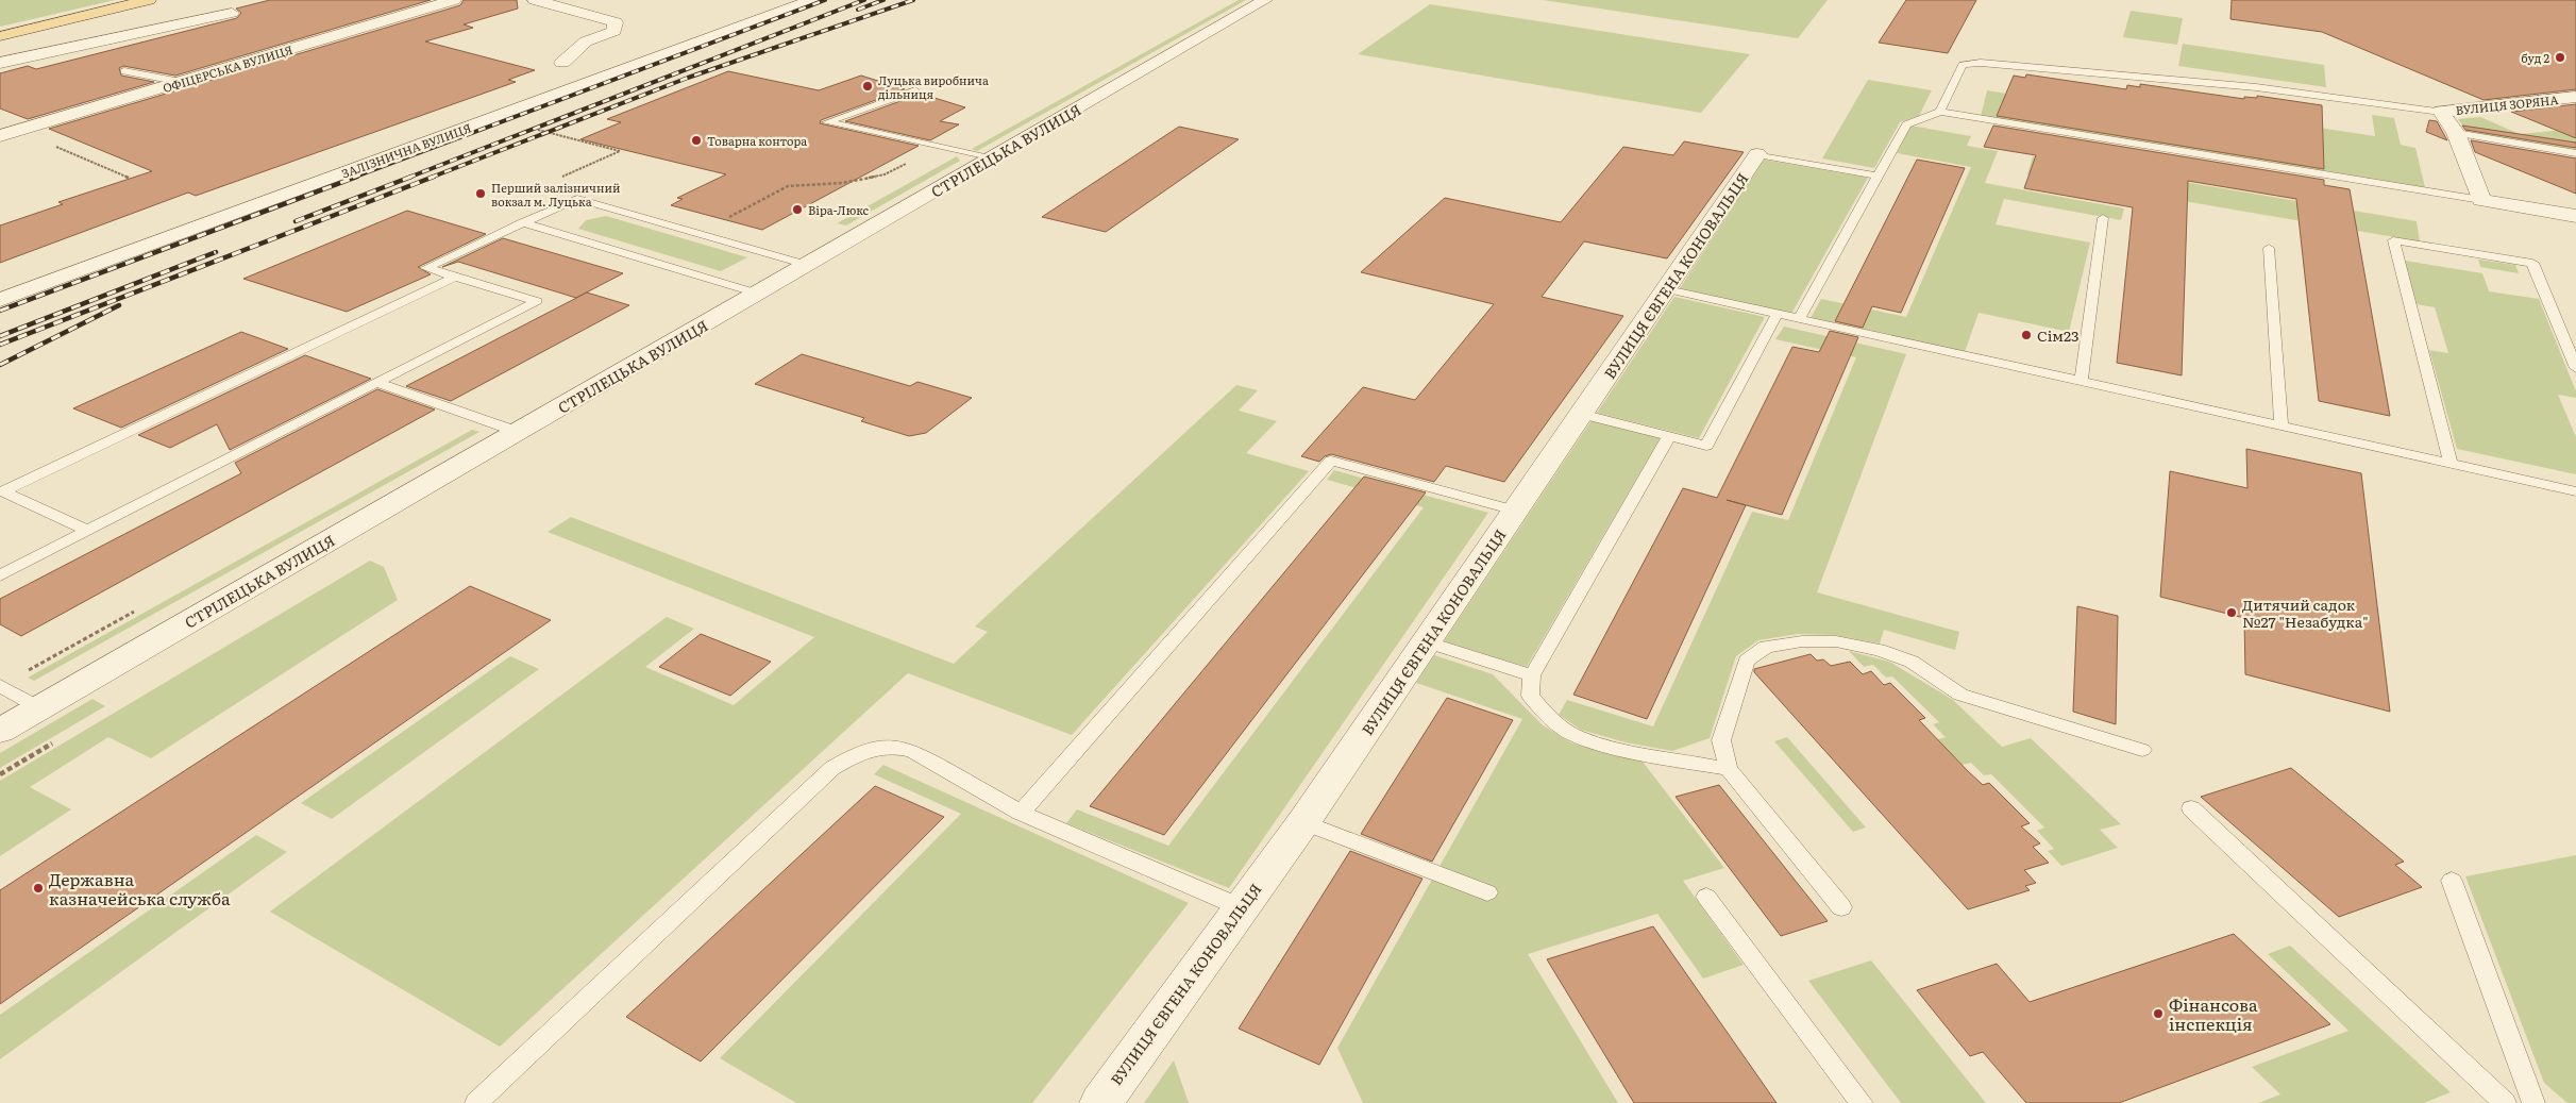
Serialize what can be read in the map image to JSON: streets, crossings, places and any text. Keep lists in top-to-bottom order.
{
  "streets": {
    "street": [
      "ОФІЦЕРСЬКА ВУЛИЦЯ",
      "ВУЛИЦЯ ЗОРЯНА",
      "ЗАЛІЗНИЧНА ВУЛИЦЯ",
      "СТРІЛЕЦЬКА ВУЛИЦЯ",
      "ВУЛИЦЯ ЄВГЕНА КОНОВАЛЬЦЯ"
    ]
  },
  "places": [
    "буд 2",
    "Луцька виробнича дільниця",
    "Товарна контора",
    "Перший залізничний вокзал м. Луцька",
    "Віра-Люкс",
    "Сім23",
    "Дитячий садок №27 \"Незабудка\"",
    "Державна казначейська служба",
    "Фінансова інспекція"
  ]
}
